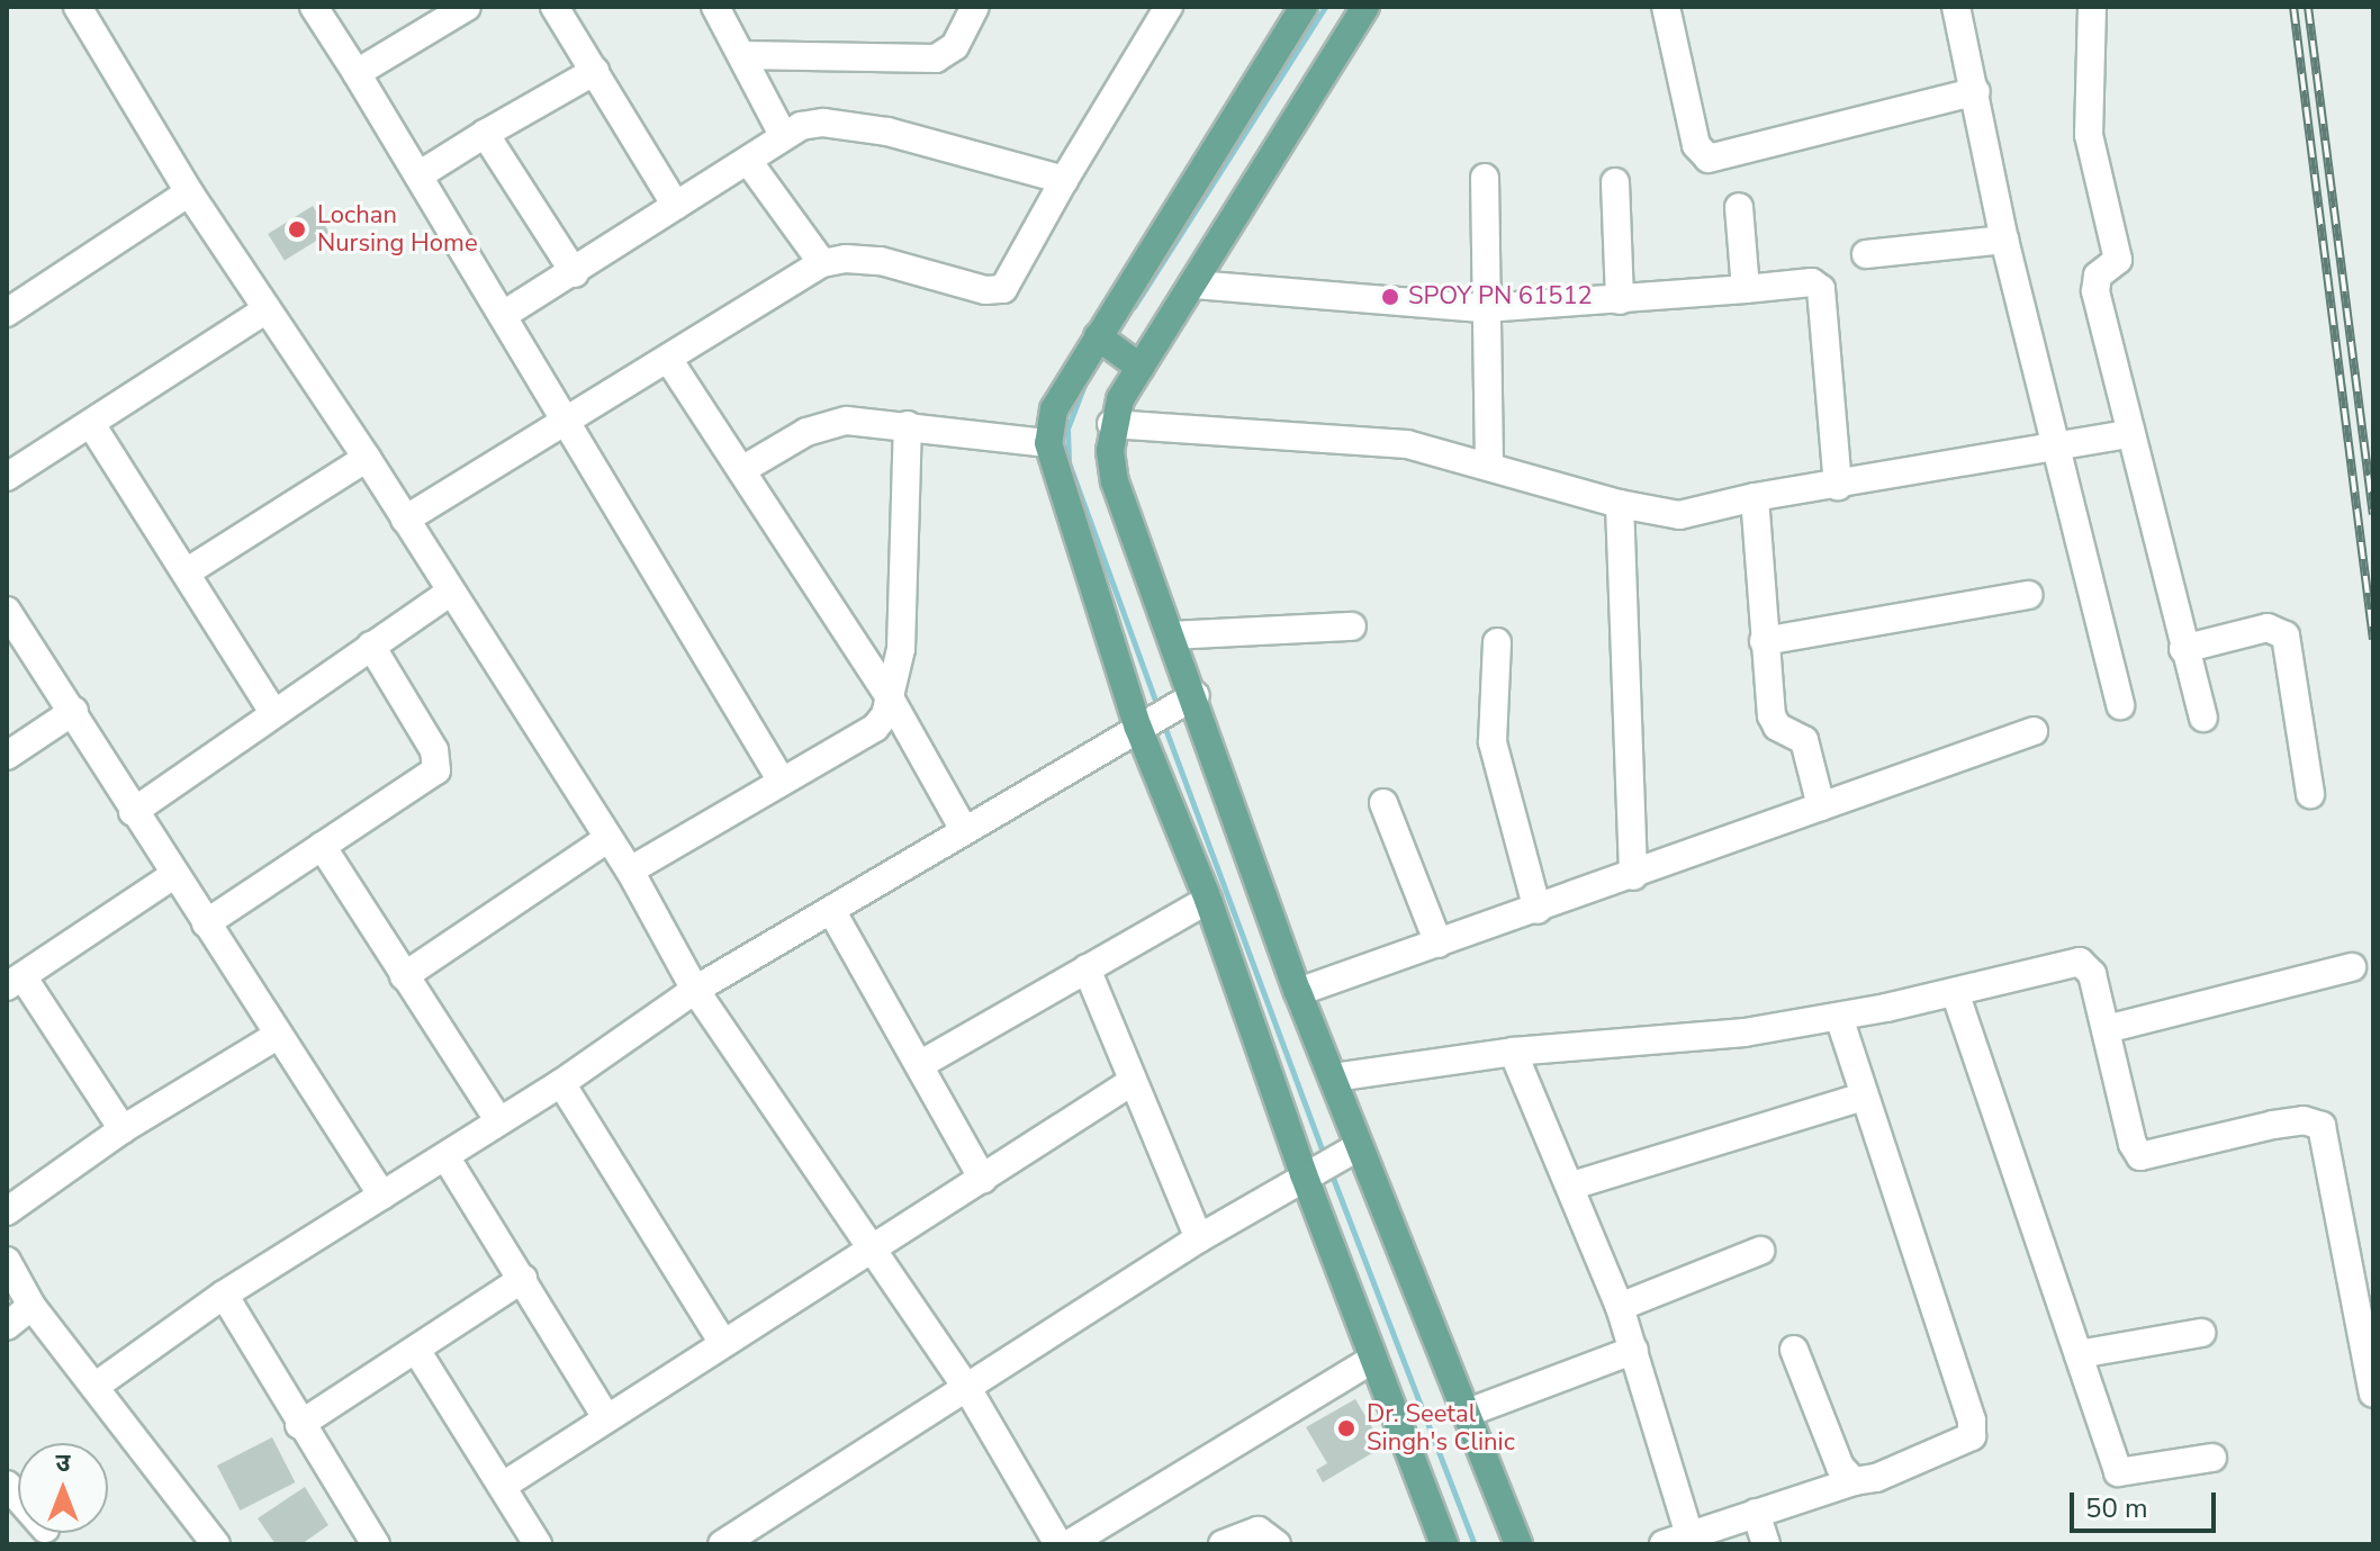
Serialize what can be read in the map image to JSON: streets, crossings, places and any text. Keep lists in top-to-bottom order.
{
  "places": ["Lochan Nursing Home", "SPOY PN 61512", "Dr. Seetal Singh's Clinic"],
  "scale_bar": "50 m",
  "north": "top"
}
